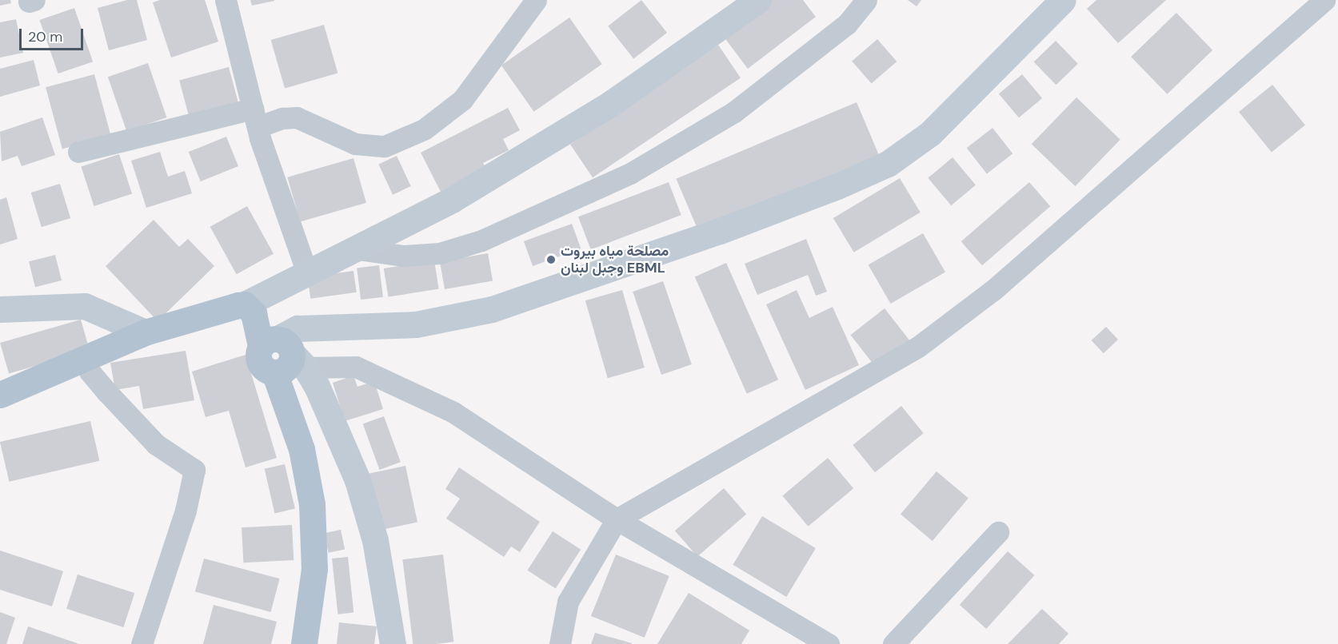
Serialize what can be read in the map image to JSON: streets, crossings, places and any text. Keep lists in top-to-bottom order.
{
  "places": ["مصلحة مياه بيروت وجبل لبنان EBML"],
  "scale_bar": "20 m"
}
